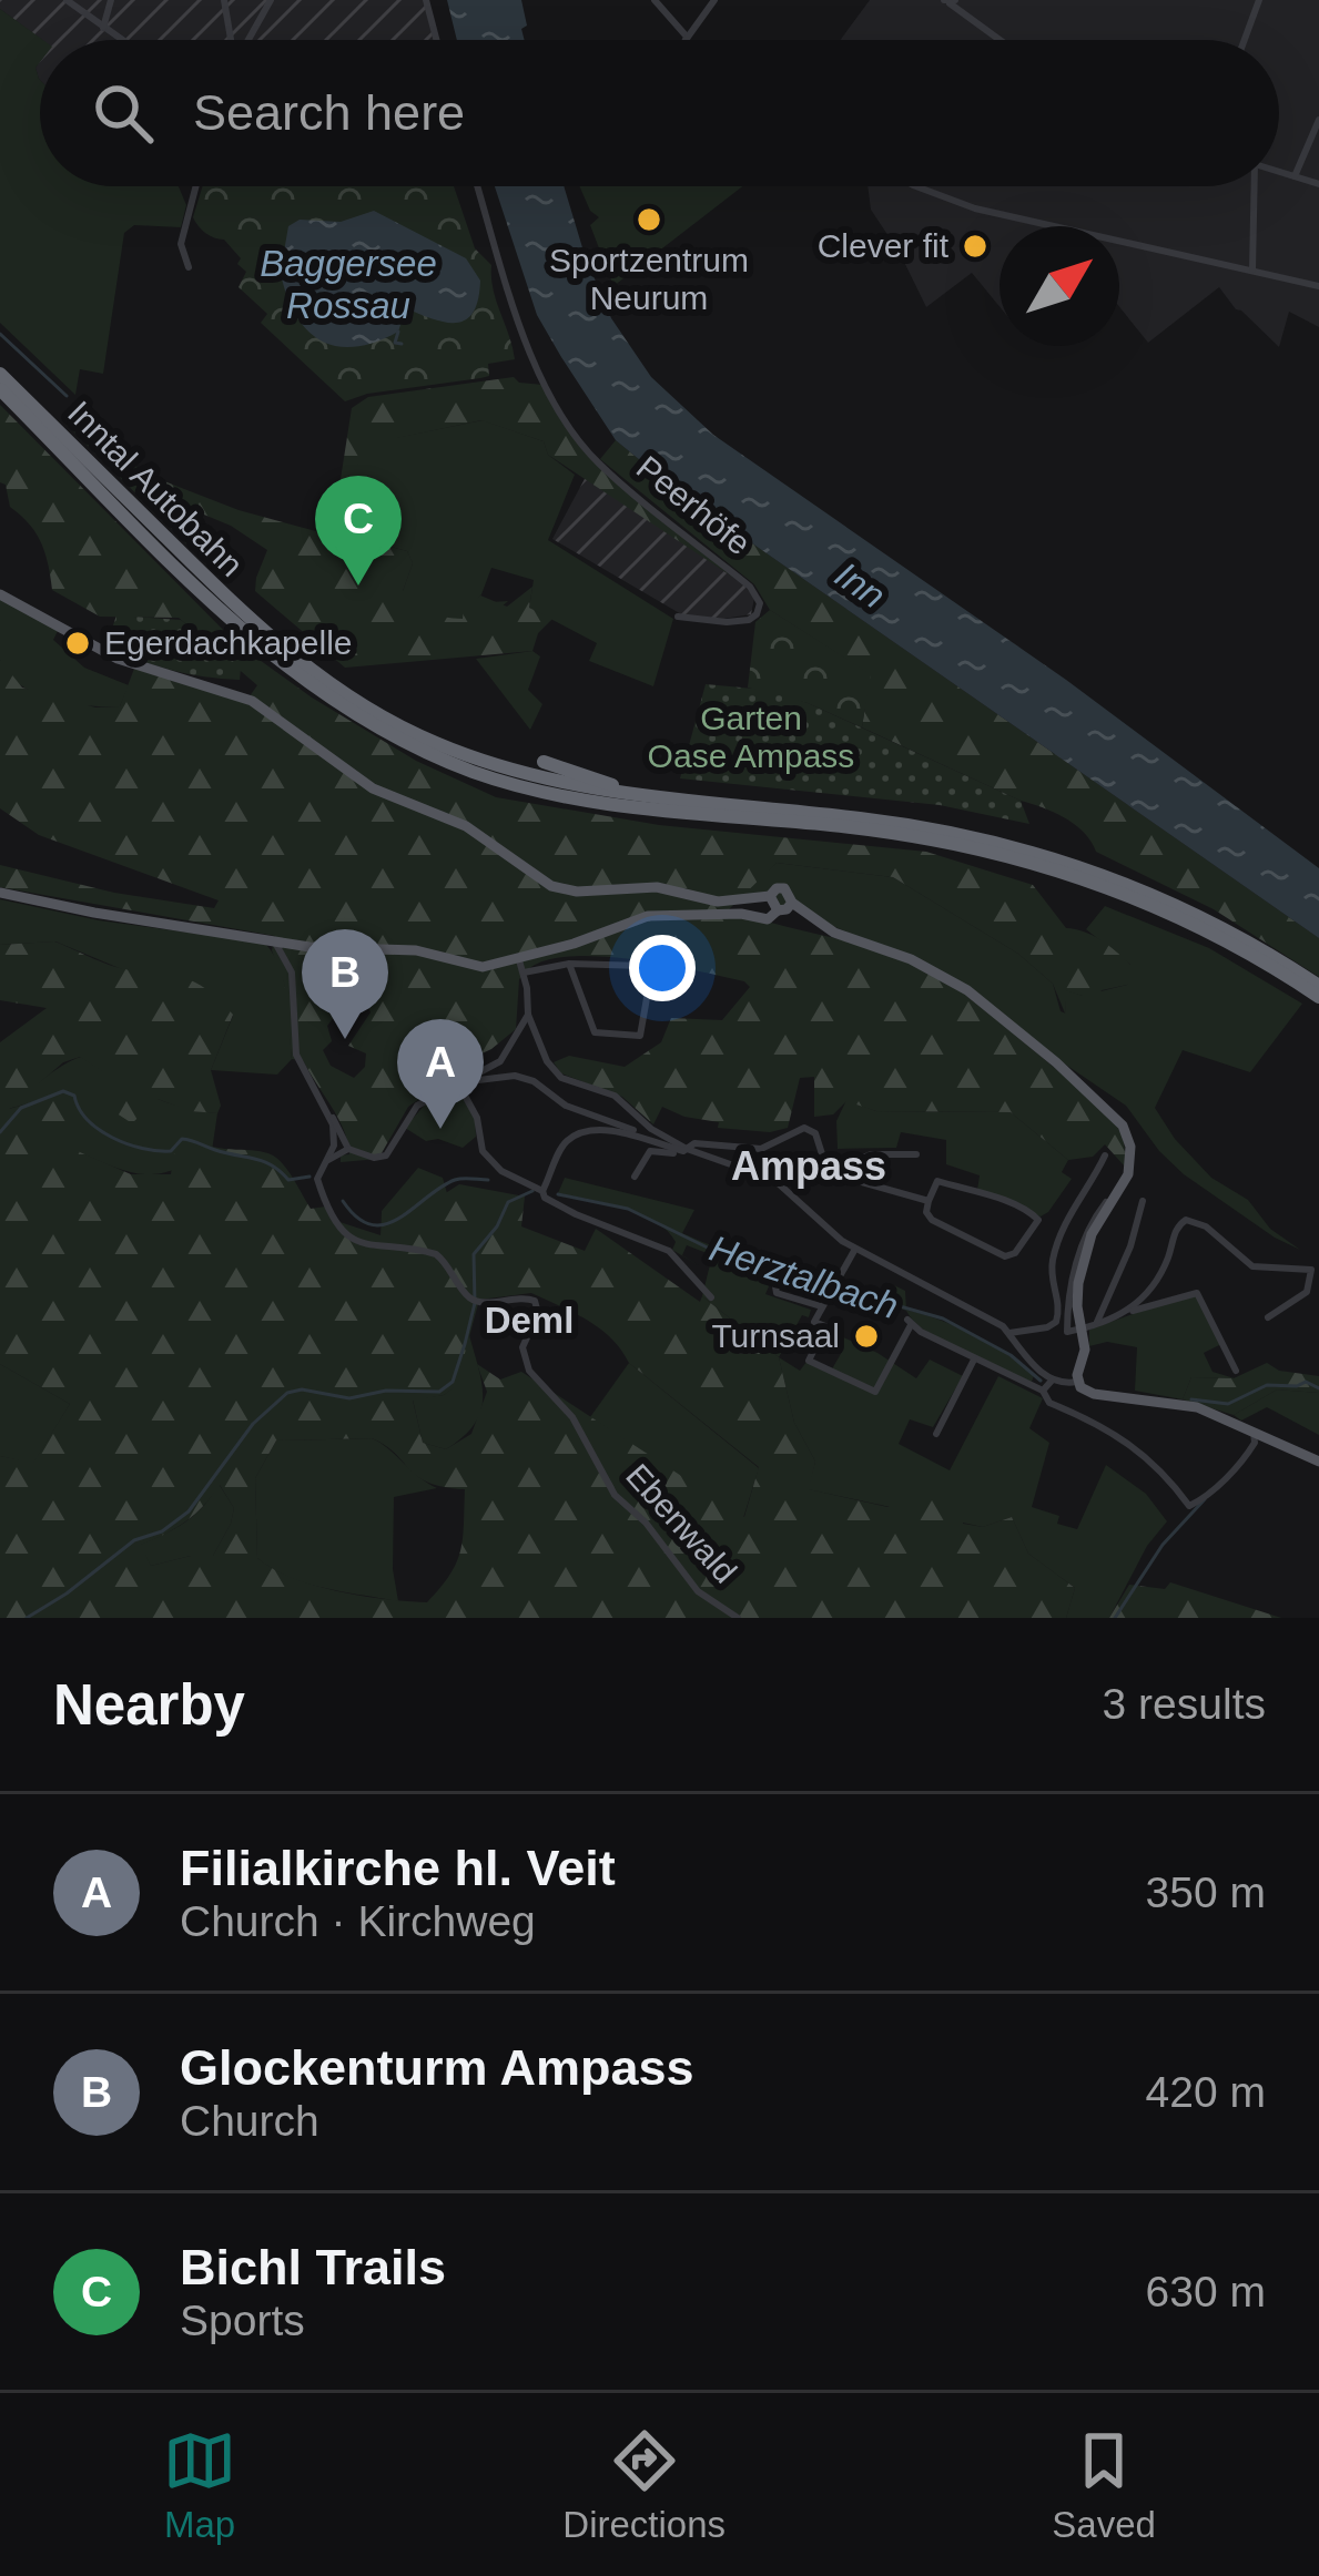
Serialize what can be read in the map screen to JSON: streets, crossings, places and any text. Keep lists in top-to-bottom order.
{
  "streets": {
    "highway": ["Inntal Autobahn"],
    "street": ["Peerhöfe", "Ebenwald"]
  },
  "districts": ["Ampass", "Deml"],
  "water": ["Baggersee Rossau", "Inn", "Herztalbach"],
  "parks": ["Garten Oase Ampass"],
  "places": [
    "Sportzentrum Neurum",
    "Clever fit",
    "Egerdachkapelle",
    "Turnsaal"
  ],
  "north": "top right",
  "page": {
    "search": "Search here",
    "pins": ["C", "B", "A"],
    "heading": ["Nearby", "3 results"],
    "list": [
      {
        "mark": "A",
        "name": "Filialkirche hl. Veit",
        "note": "Church · Kirchweg",
        "value": "350 m"
      },
      {
        "mark": "B",
        "name": "Glockenturm Ampass",
        "note": "Church",
        "value": "420 m"
      },
      {
        "mark": "C",
        "name": "Bichl Trails",
        "note": "Sports",
        "value": "630 m"
      }
    ],
    "nav": ["Map", "Directions", "Saved"]
  }
}
